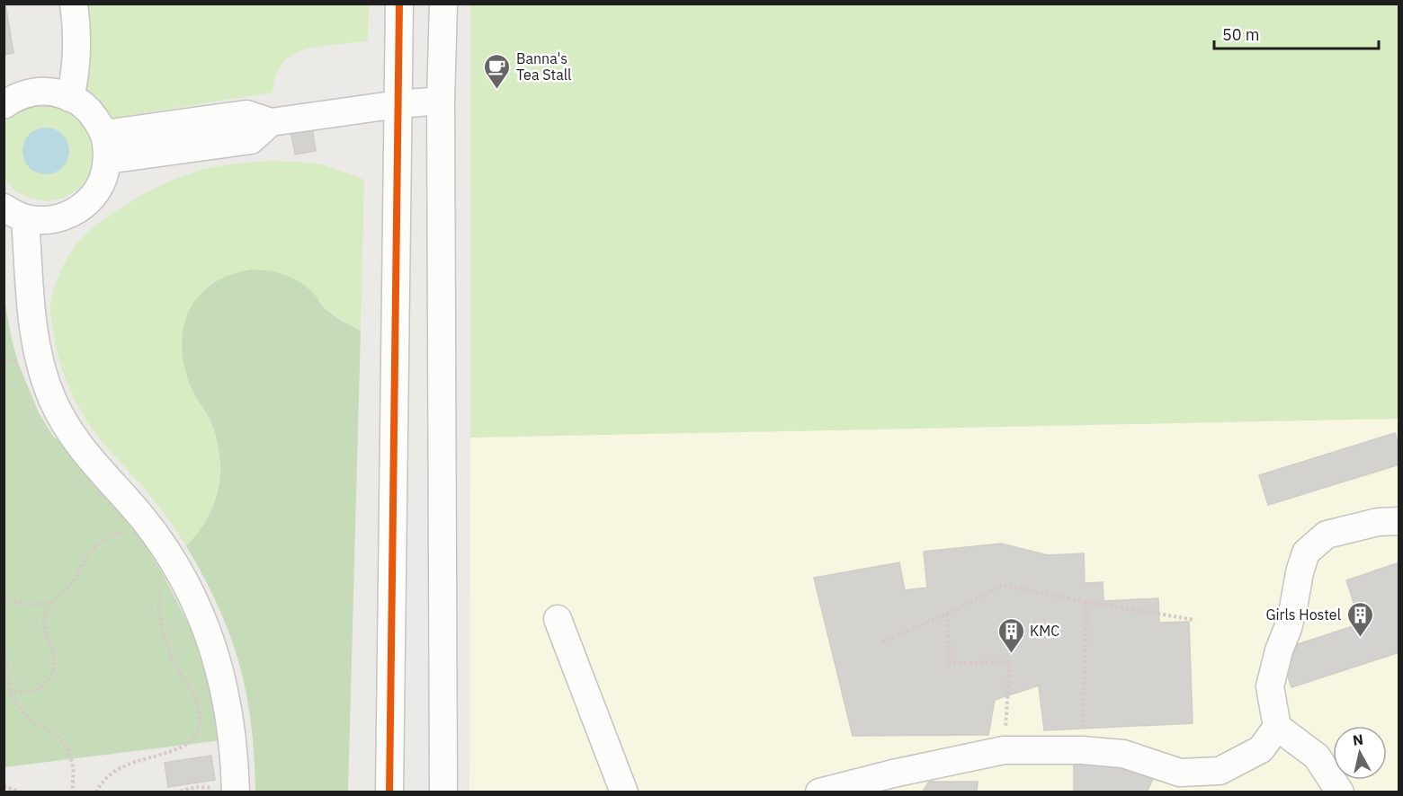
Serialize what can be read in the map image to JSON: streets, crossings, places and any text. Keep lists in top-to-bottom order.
{
  "places": {
    "cafe": ["Banna's Tea Stall"],
    "building": ["Girls Hostel", "KMC"]
  },
  "scale_bar": "50 m",
  "north": "top"
}
